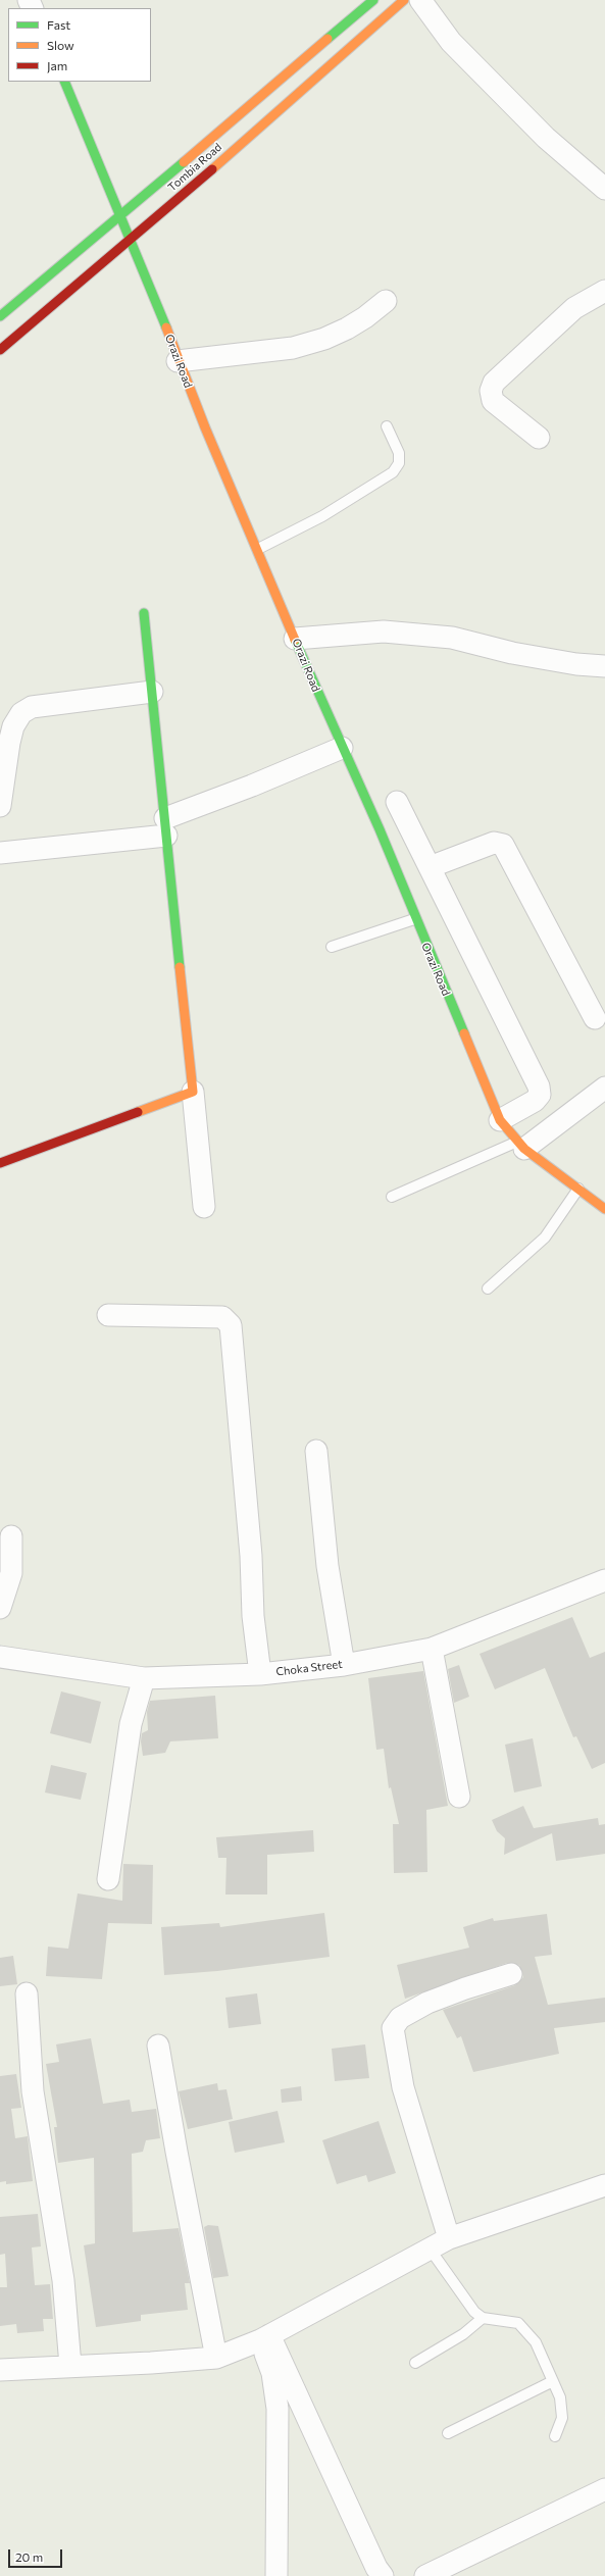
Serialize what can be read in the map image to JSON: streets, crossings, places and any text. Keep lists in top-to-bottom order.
{
  "streets": {
    "street": ["Tombia Road", "Orazi Road", "Choka Street"]
  },
  "crossings": [
    ["Tombia Road", "Orazi Road"]
  ],
  "legend": ["Fast", "Slow", "Jam"],
  "scale_bar": "20 m"
}
